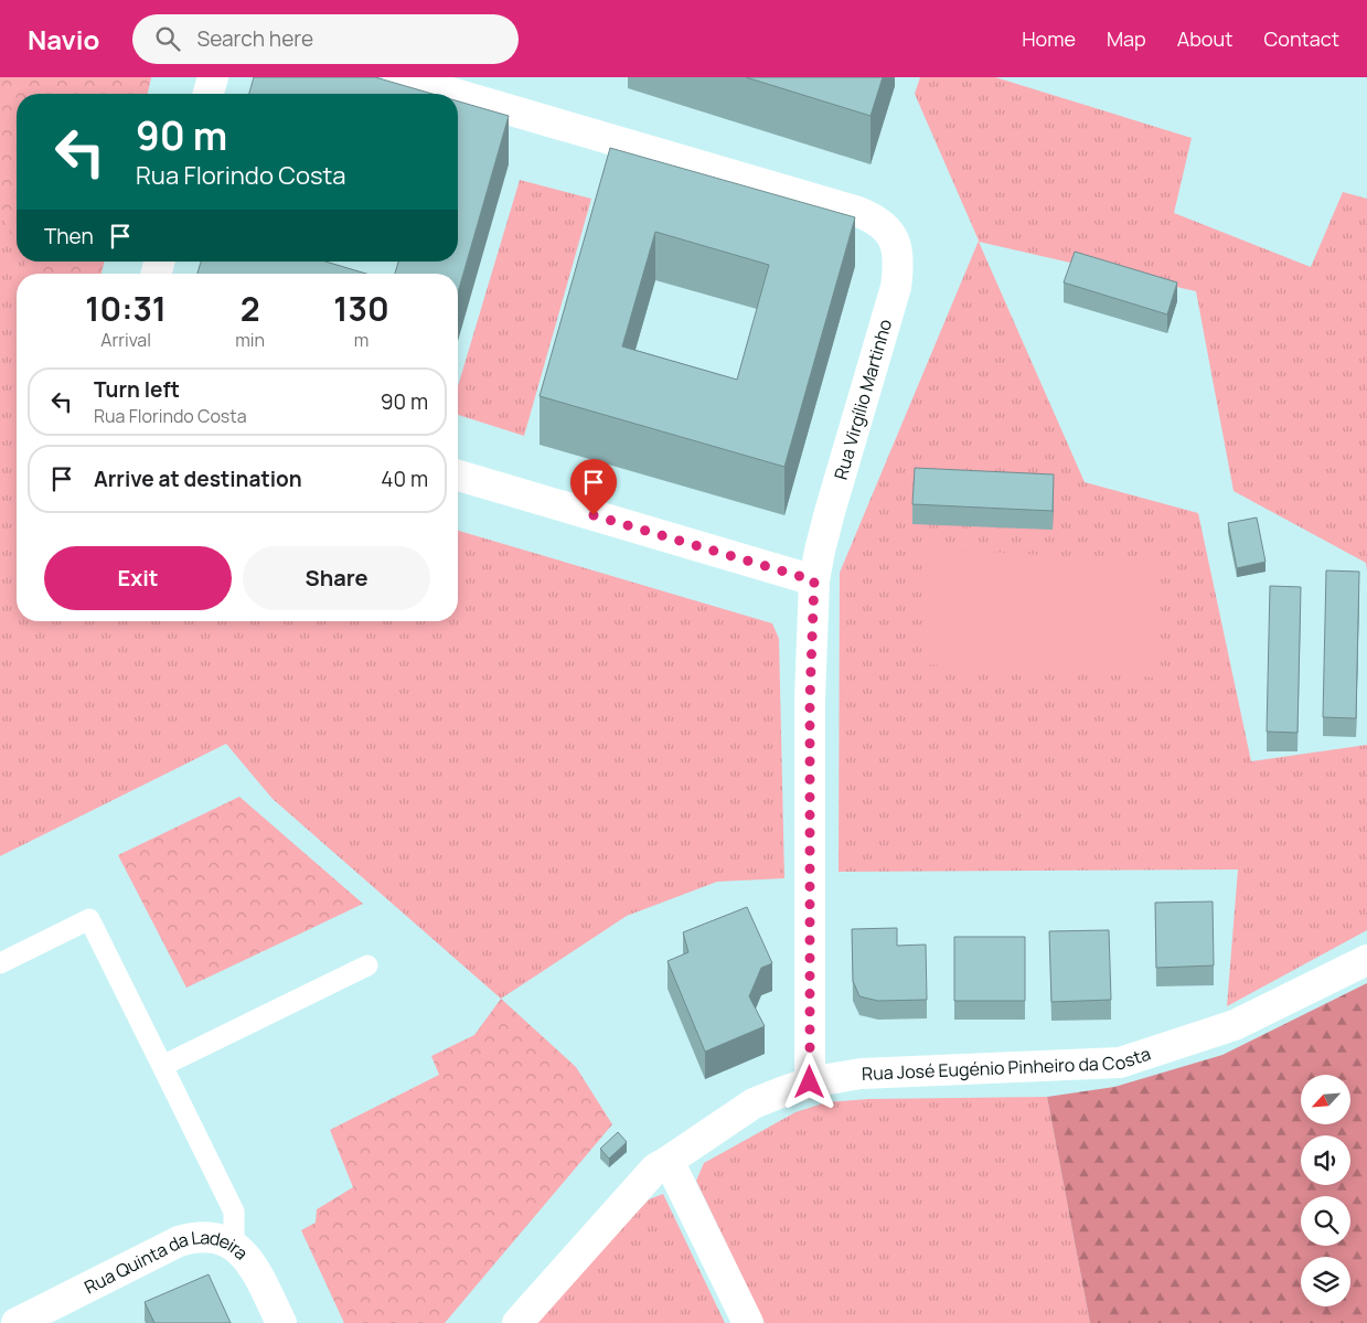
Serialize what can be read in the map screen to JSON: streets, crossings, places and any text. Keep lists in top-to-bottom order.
{
  "streets": {
    "street": ["Rua Virgílio Martinho", "Rua José Eugénio Pinheiro da Costa", "Rua Quinta da Ladeira"]
  },
  "crossings": [
    ["Rua Virgílio Martinho", "Rua José Eugénio Pinheiro da Costa"]
  ],
  "north": "bottom left",
  "page": {
    "header": "Navio",
    "search": "Search here",
    "nav": [
      "Home",
      "Map",
      "About",
      "Contact"
    ],
    "turn": ["90 m", "Rua Florindo Costa"],
    "then": "Then",
    "eta": [
      "10:31",
      "Arrival",
      "2",
      "min",
      "130",
      "m"
    ],
    "list": [
      {
        "name": "Turn left",
        "note": "Rua Florindo Costa",
        "value": "90 m"
      },
      {
        "name": "Arrive at destination",
        "value": "40 m"
      }
    ],
    "buttons": ["Exit", "Share"]
  }
}
